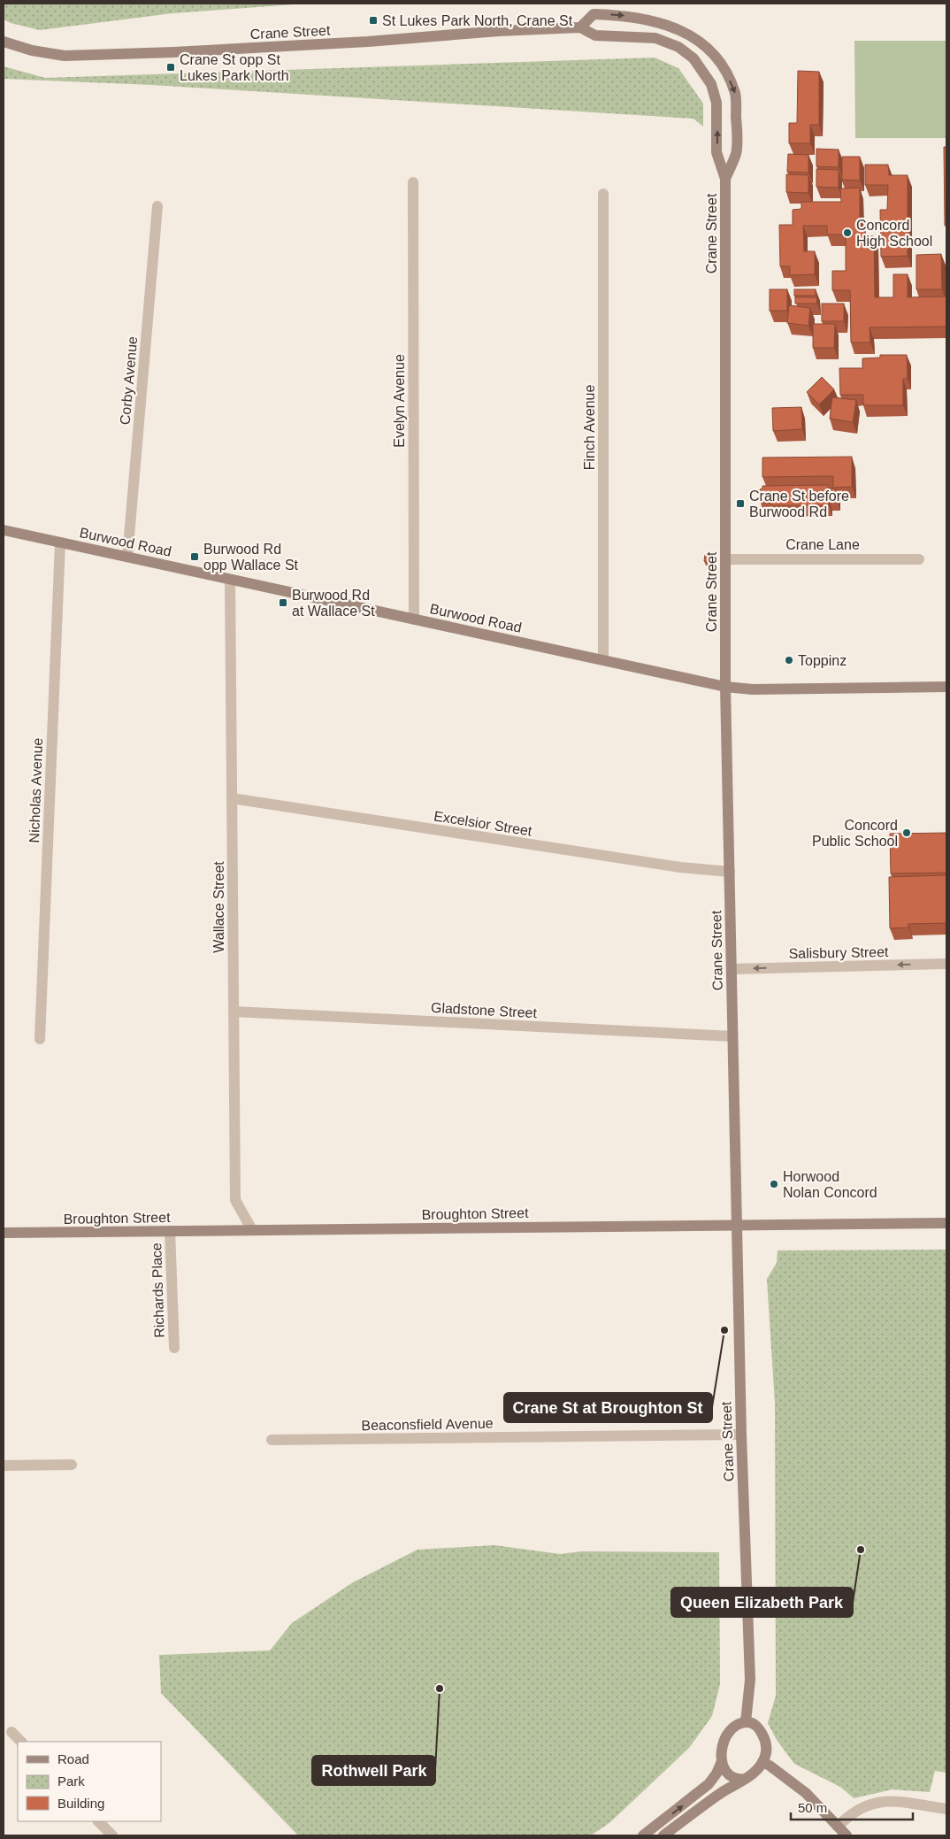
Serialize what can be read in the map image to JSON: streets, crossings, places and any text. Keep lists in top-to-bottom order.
{
  "streets": {
    "main road": ["Crane Street", "Burwood Road", "Broughton Street"],
    "street": [
      "Corby Avenue",
      "Evelyn Avenue",
      "Finch Avenue",
      "Crane Lane",
      "Nicholas Avenue",
      "Excelsior Street",
      "Wallace Street",
      "Salisbury Street",
      "Gladstone Street",
      "Richards Place",
      "Beaconsfield Avenue"
    ]
  },
  "crossings": [
    ["Crane Street", "Burwood Road"],
    ["Crane Street", "Crane Lane"],
    ["Crane Street", "Excelsior Street"],
    ["Crane Street", "Salisbury Street"],
    ["Crane Street", "Gladstone Street"],
    ["Crane Street", "Broughton Street"],
    ["Crane Street", "Beaconsfield Avenue"],
    ["Corby Avenue", "Burwood Road"],
    ["Evelyn Avenue", "Burwood Road"],
    ["Finch Avenue", "Burwood Road"],
    ["Burwood Road", "Nicholas Avenue"],
    ["Burwood Road", "Wallace Street"],
    ["Excelsior Street", "Wallace Street"],
    ["Wallace Street", "Gladstone Street"],
    ["Wallace Street", "Broughton Street"],
    ["Broughton Street", "Richards Place"]
  ],
  "one_way": ["Salisbury Street"],
  "places": {
    "transit": [
      "St Lukes Park North, Crane St",
      "Crane St opp St Lukes Park North",
      "Crane St before Burwood Rd",
      "Burwood Rd opp Wallace St",
      "Burwood Rd at Wallace St"
    ],
    "other": [
      "Concord High School",
      "Toppinz",
      "Concord Public School",
      "Horwood Nolan Concord",
      "Crane St at Broughton St",
      "Queen Elizabeth Park",
      "Rothwell Park"
    ]
  },
  "legend": ["Road", "Park", "Building"],
  "scale_bar": "50 m"
}
